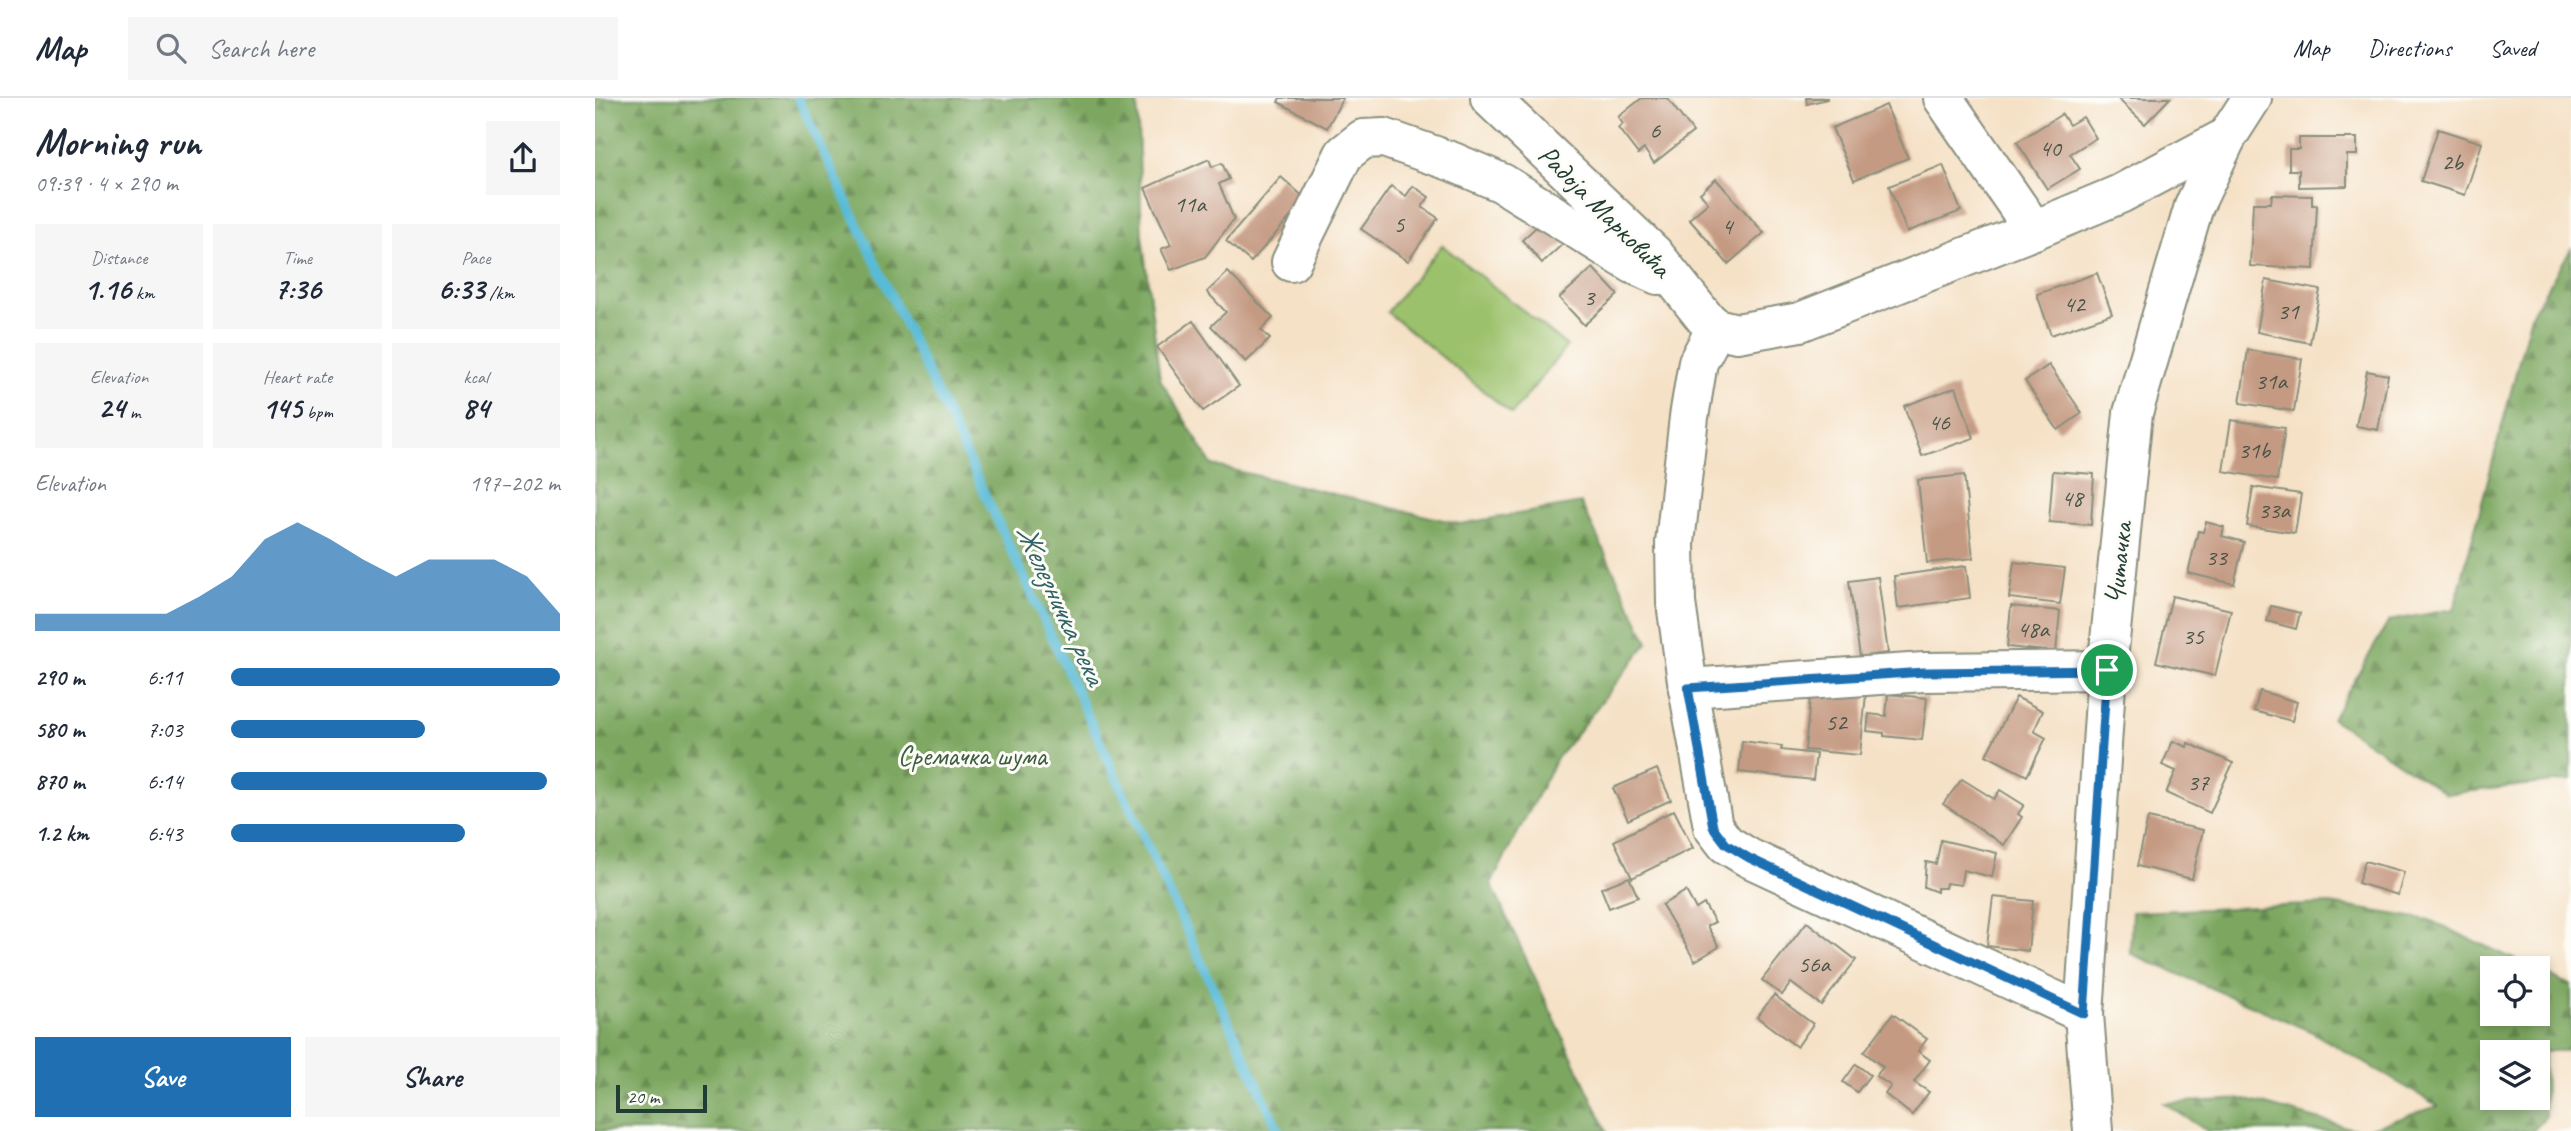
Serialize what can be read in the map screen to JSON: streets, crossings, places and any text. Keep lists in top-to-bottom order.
{
  "streets": {
    "street": ["Радоја Марковића", "Читачка"]
  },
  "crossings": [
    ["Радоја Марковића", "Читачка"]
  ],
  "water": ["Железничка река"],
  "parks": ["Сремачка шума"],
  "house_numbers": [
    "6",
    "40",
    "2b",
    "11a",
    "5",
    "4",
    "3",
    "42",
    "31",
    "31a",
    "46",
    "31b",
    "48",
    "33a",
    "33",
    "48a",
    "35",
    "52",
    "37",
    "56a"
  ],
  "scale_bar": "20 m",
  "page": {
    "header": "Map",
    "search": "Search here",
    "nav": ["Map", "Directions", "Saved"],
    "heading": ["Morning run", "09:39 · 4 × 290 m"],
    "stats": [
      ["Distance", "1.16 km"],
      ["Time", "7:36"],
      ["Pace", "6:33 /km"],
      ["Elevation", "24 m"],
      ["Heart rate", "145 bpm"],
      ["kcal", "84"]
    ],
    "chart": ["Elevation", "197–202 m"],
    "list": [
      {
        "name": "290 m",
        "note": "6:11"
      },
      {
        "name": "580 m",
        "note": "7:03"
      },
      {
        "name": "870 m",
        "note": "6:14"
      },
      {
        "name": "1.2 km",
        "note": "6:43"
      }
    ],
    "buttons": ["Save", "Share"],
    "scale": "20 m"
  }
}
